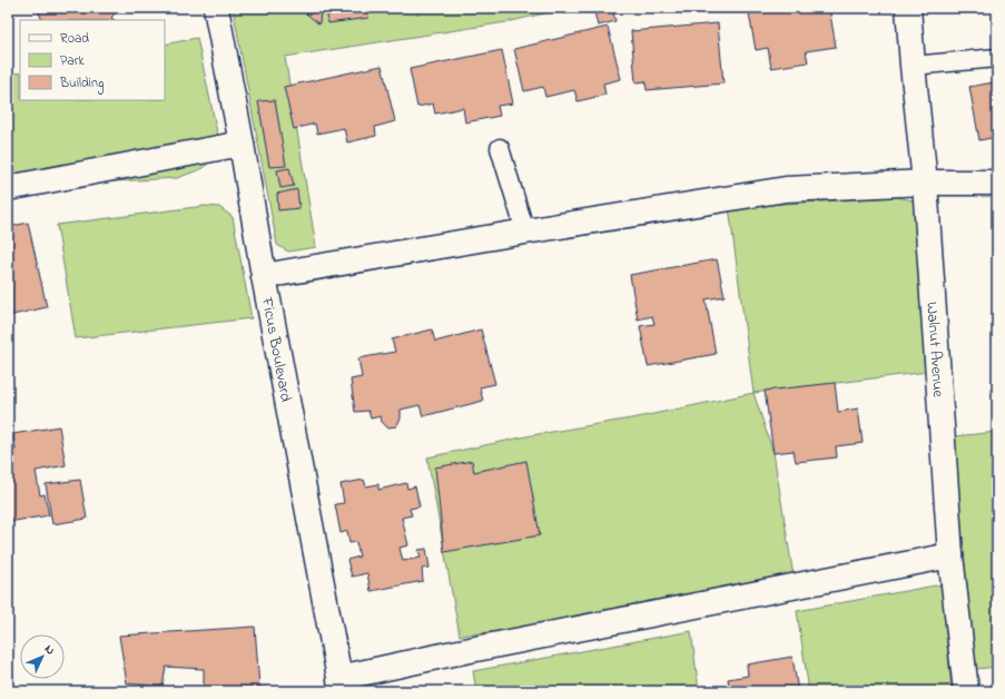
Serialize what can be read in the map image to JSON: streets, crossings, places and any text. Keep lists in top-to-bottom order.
{
  "streets": {
    "street": ["Ficus Boulevard", "Walnut Avenue"]
  },
  "legend": ["Road", "Park", "Building"],
  "north": "top right"
}
